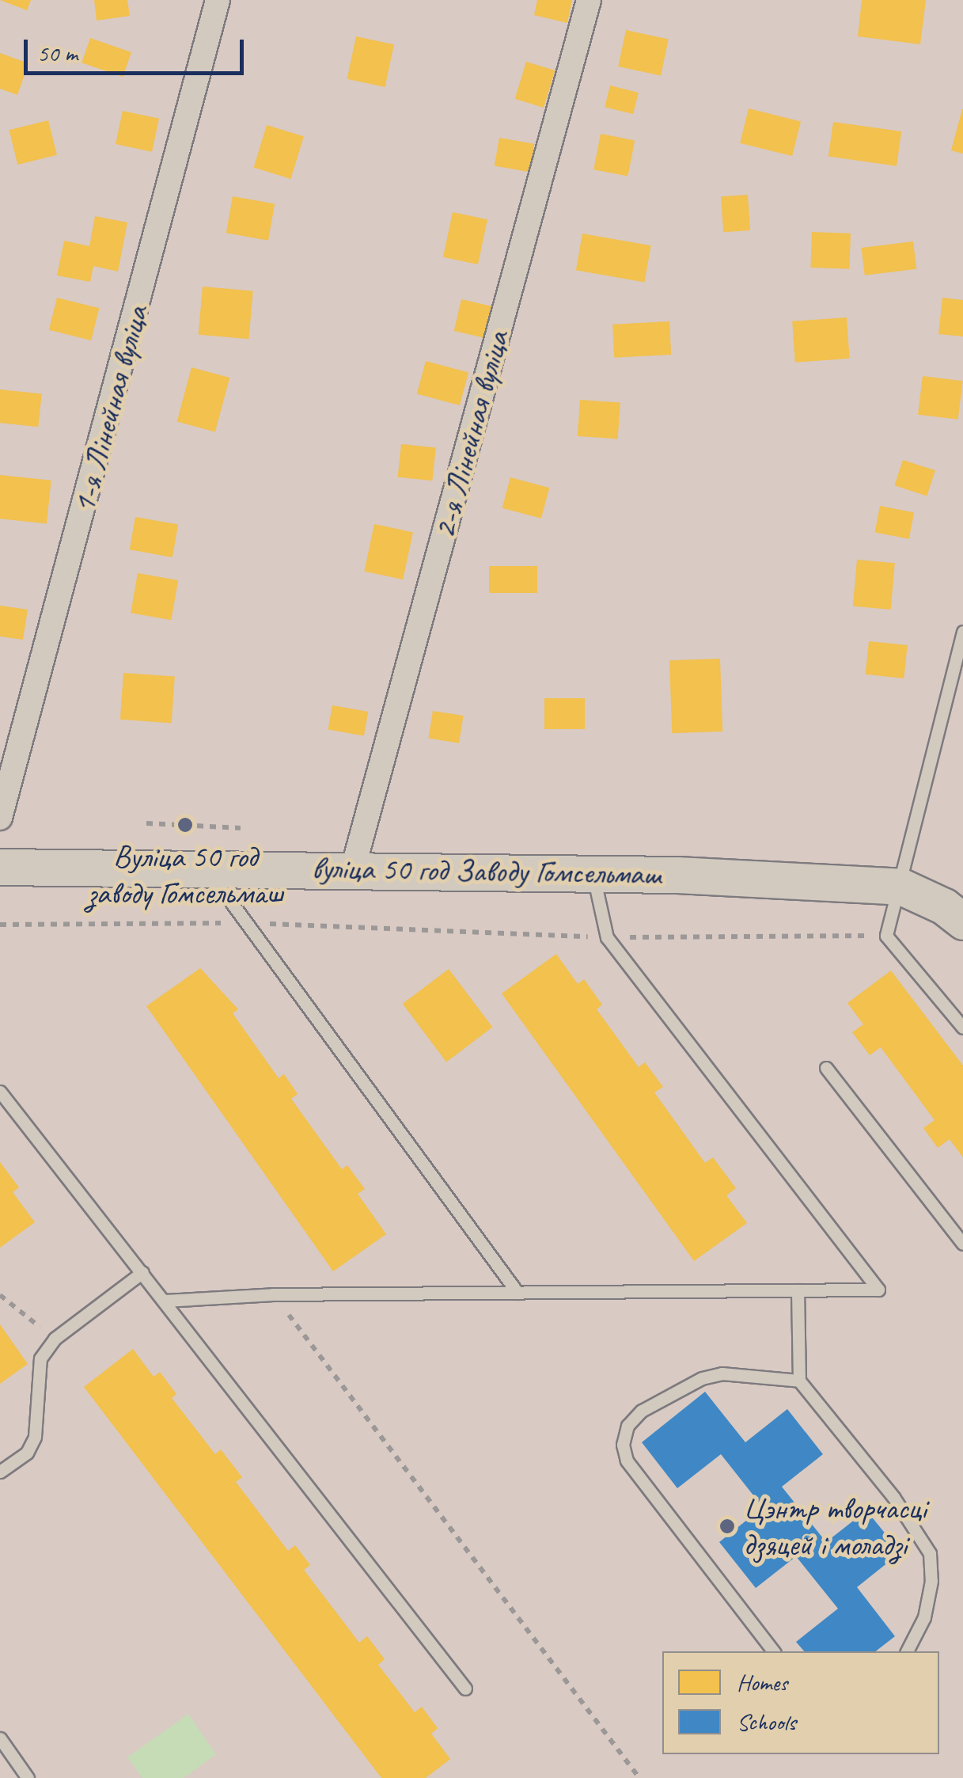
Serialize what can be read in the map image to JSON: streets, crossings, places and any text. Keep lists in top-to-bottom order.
{
  "streets": {
    "street": ["1-я Лінейная вуліца", "2-я Лінейная вуліца", "вуліца 50 год Заводу Гомсельмаш"]
  },
  "crossings": [
    ["2-я Лінейная вуліца", "вуліца 50 год Заводу Гомсельмаш"]
  ],
  "places": ["Вуліца 50 год заводу Гомсельмаш", "Цэнтр творчасці дзяцей і моладзі"],
  "legend": ["Homes", "Schools"],
  "scale_bar": "50 m"
}
